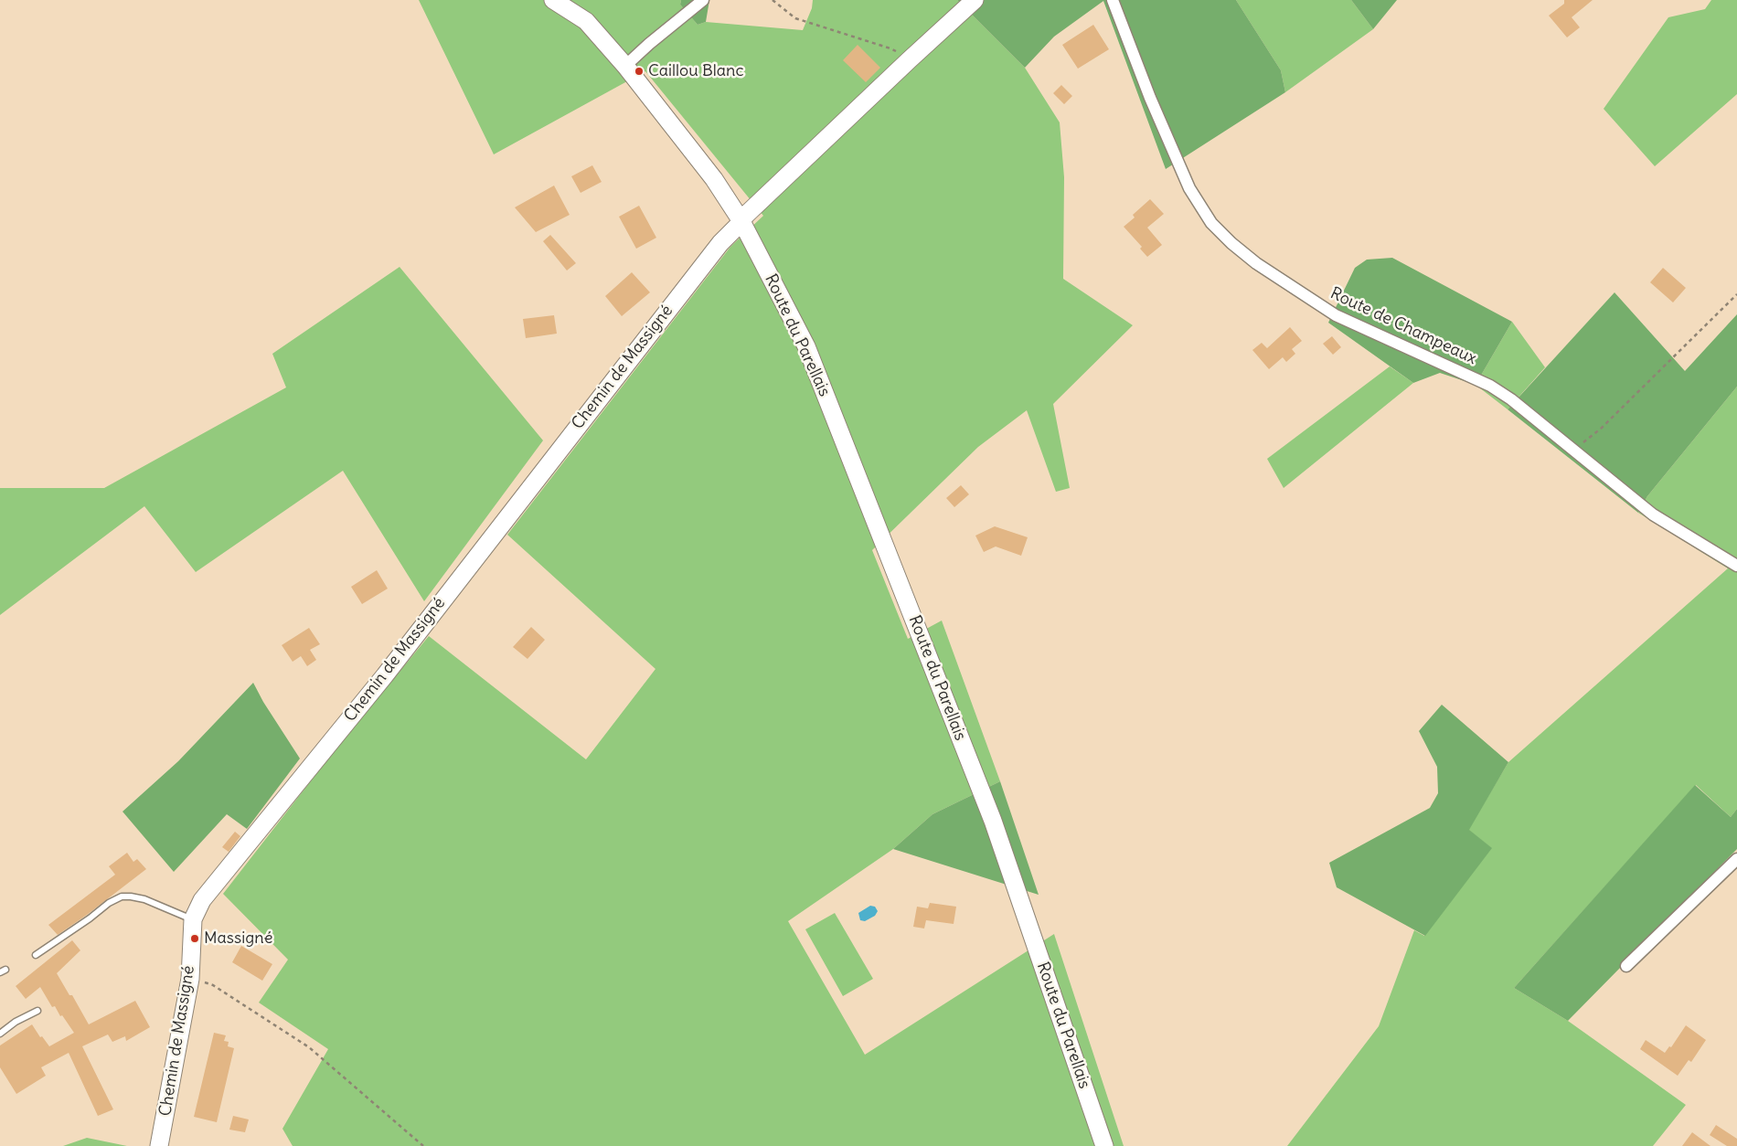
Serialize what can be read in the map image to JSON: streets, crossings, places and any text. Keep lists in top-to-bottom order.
{
  "streets": {
    "street": ["Route de Champeaux", "Route du Parellais", "Chemin de Massigné"]
  },
  "crossings": [
    ["Route du Parellais", "Chemin de Massigné"]
  ],
  "places": ["Caillou Blanc", "Massigné"]
}
